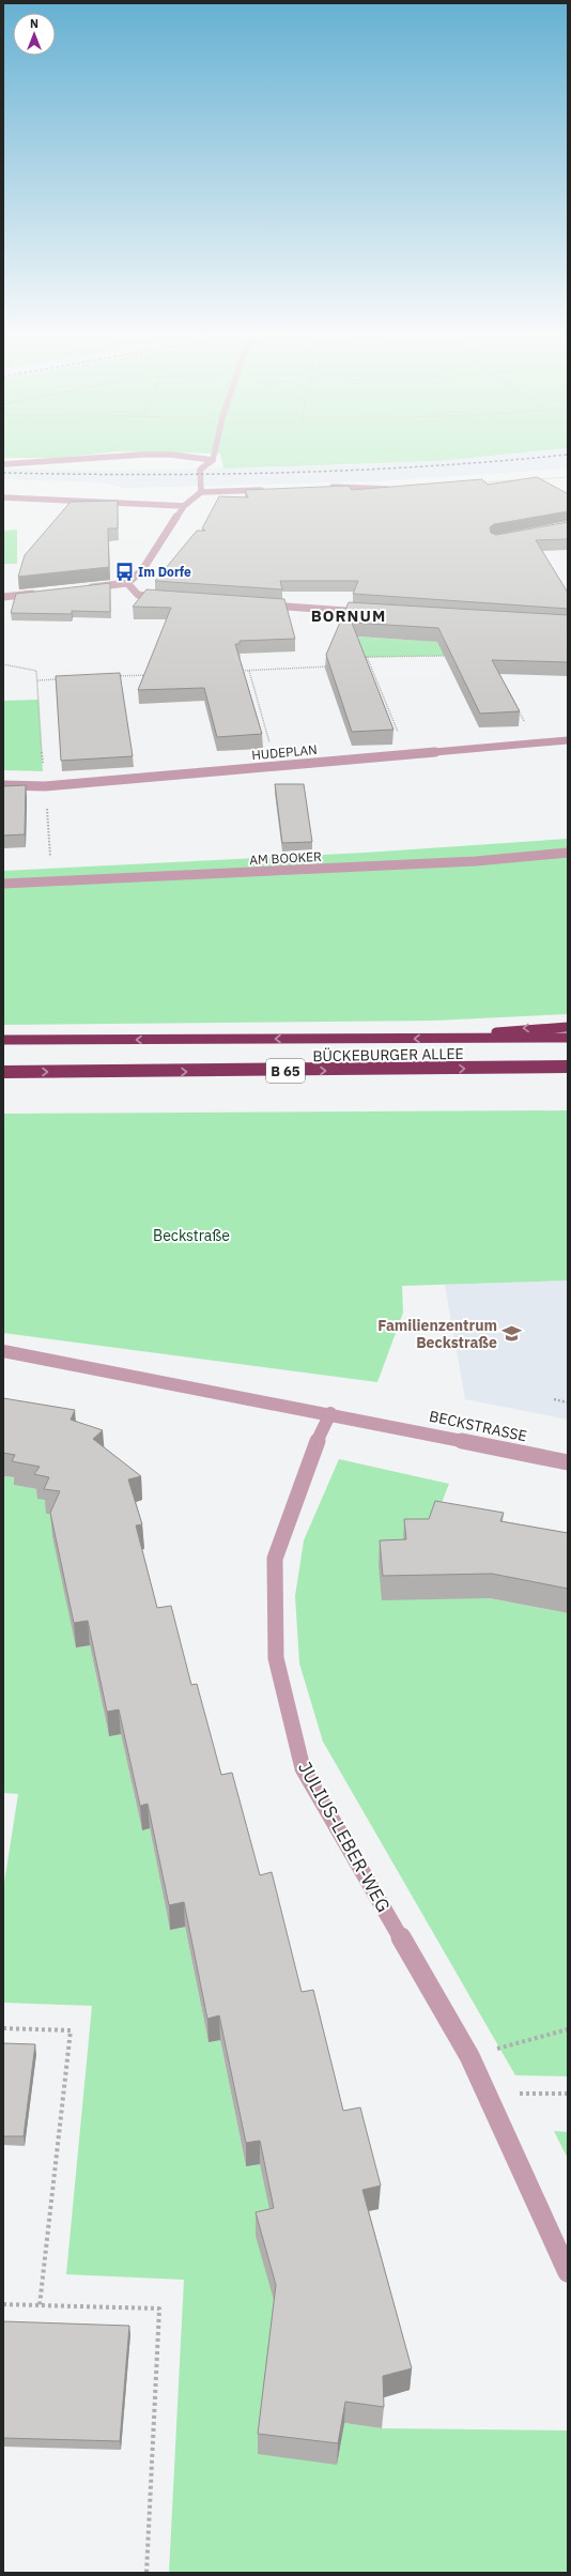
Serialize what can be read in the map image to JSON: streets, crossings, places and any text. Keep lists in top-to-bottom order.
{
  "streets": {
    "highway": ["BÜCKEBURGER ALLEE", "B 65"],
    "street": [
      "HUDEPLAN",
      "AM BOOKER",
      "BECKSTRASSE",
      "JULIUS-LEBER-WEG"
    ]
  },
  "crossings": [
    ["BECKSTRASSE", "JULIUS-LEBER-WEG"]
  ],
  "districts": ["BORNUM"],
  "parks": ["Beckstraße"],
  "places": {
    "bus stop": ["Im Dorfe"],
    "school or university": ["Familienzentrum Beckstraße"]
  },
  "north": "top"
}
